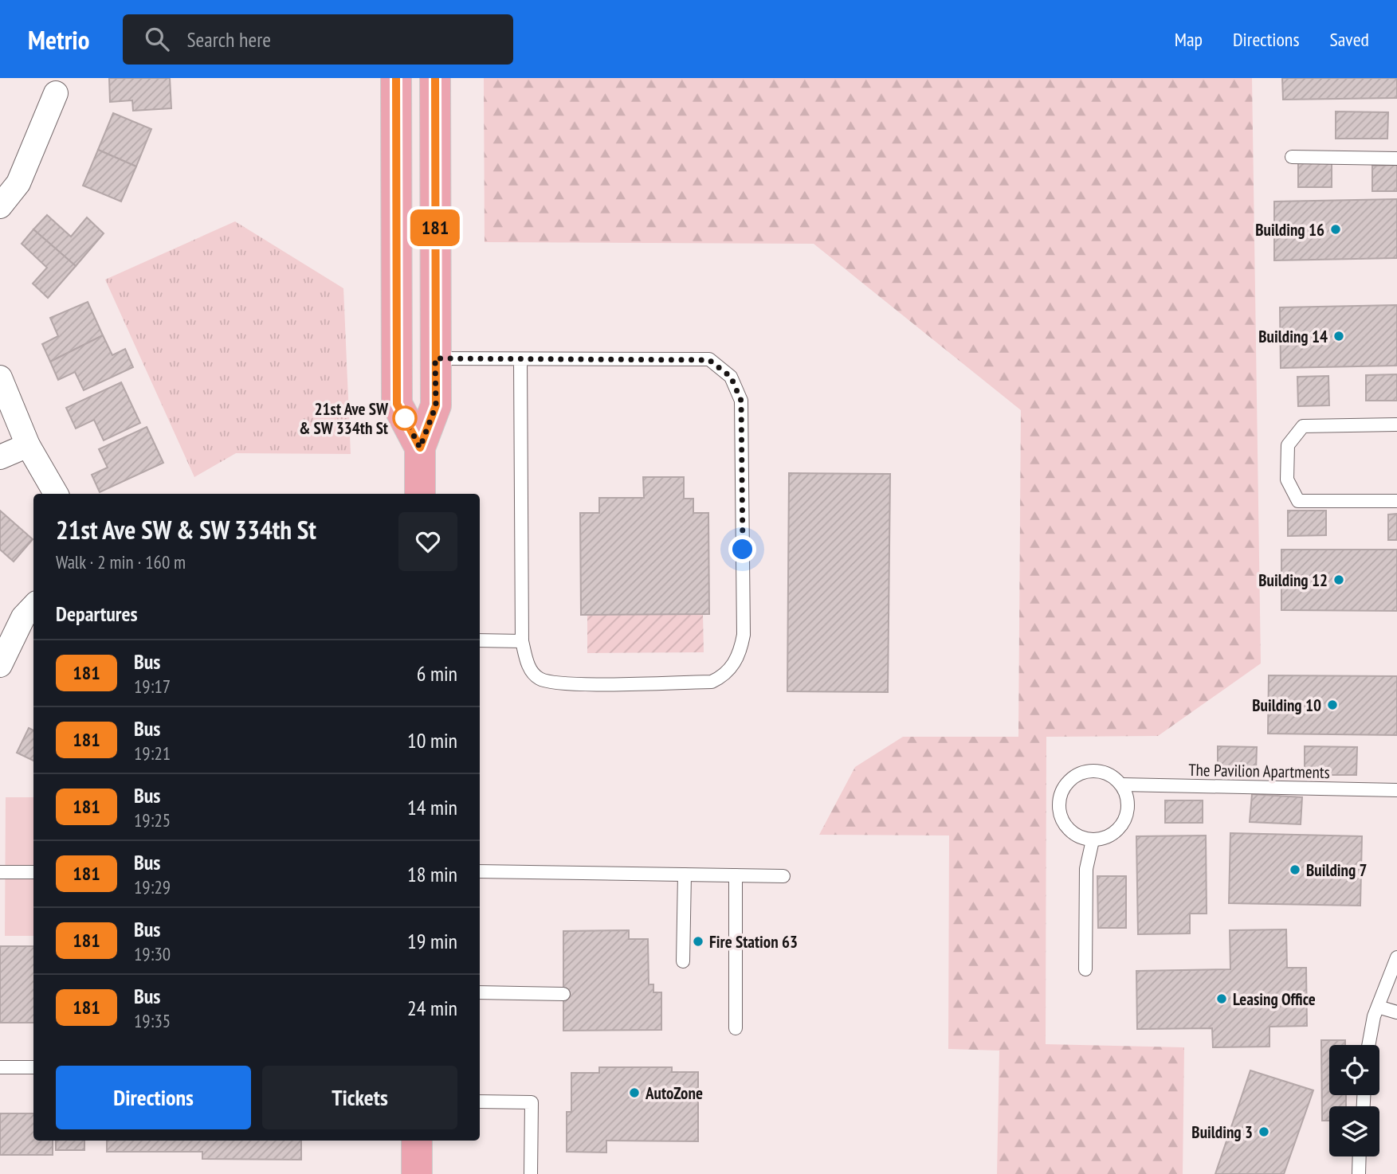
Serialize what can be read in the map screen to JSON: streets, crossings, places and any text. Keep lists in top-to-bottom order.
{
  "streets": {
    "lane": ["The Pavilion Apartments"]
  },
  "places": [
    "Building 16",
    "Building 14",
    "21st Ave SW & SW 334th St",
    "Building 12",
    "Building 10",
    "Building 7",
    "Fire Station 63",
    "Leasing Office",
    "AutoZone",
    "Building 3"
  ],
  "lines": ["bus line 181"],
  "page": {
    "header": "Metrio",
    "search": "Search here",
    "nav": ["Map", "Directions", "Saved"],
    "on_map": "181",
    "heading": [
      ["21st Ave SW & SW 334th St", "Walk · 2 min · 160 m"],
      "Departures"
    ],
    "list": [
      {
        "mark": "181",
        "name": "Bus",
        "note": "19:17",
        "value": "6 min"
      },
      {
        "mark": "181",
        "name": "Bus",
        "note": "19:21",
        "value": "10 min"
      },
      {
        "mark": "181",
        "name": "Bus",
        "note": "19:25",
        "value": "14 min"
      },
      {
        "mark": "181",
        "name": "Bus",
        "note": "19:29",
        "value": "18 min"
      },
      {
        "mark": "181",
        "name": "Bus",
        "note": "19:30",
        "value": "19 min"
      },
      {
        "mark": "181",
        "name": "Bus",
        "note": "19:35",
        "value": "24 min"
      }
    ],
    "buttons": ["Directions", "Tickets"]
  }
}
